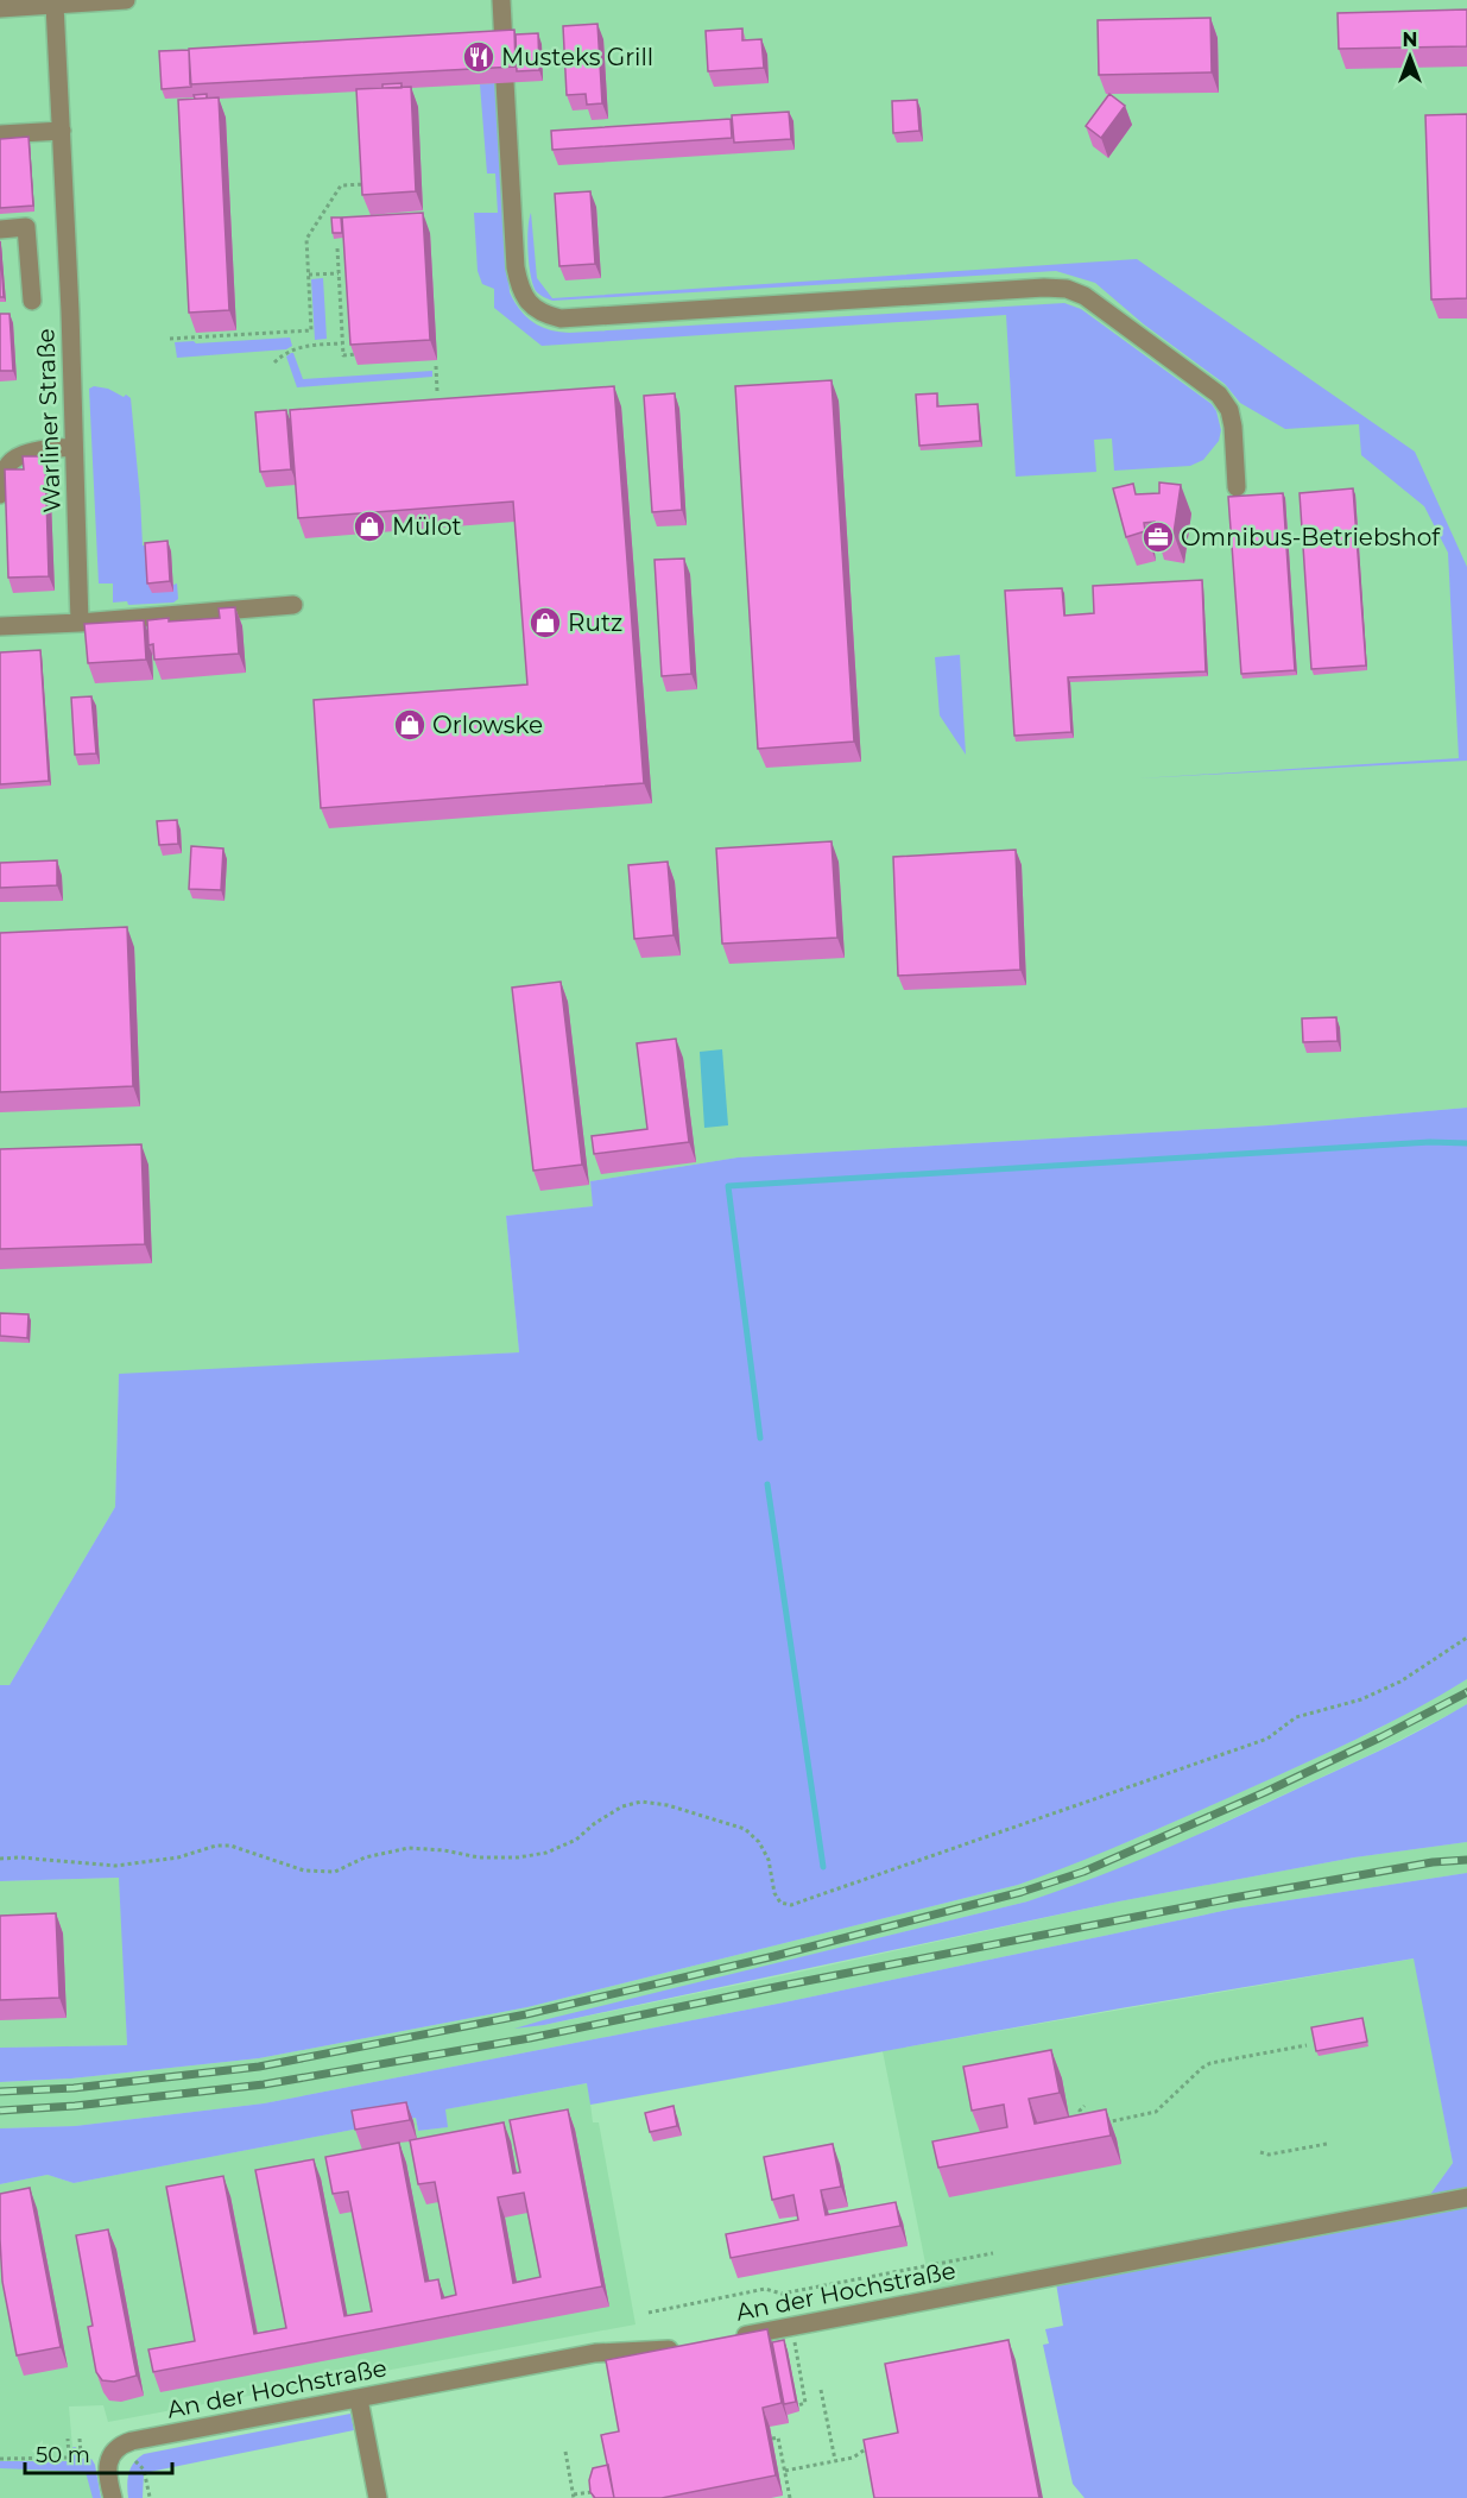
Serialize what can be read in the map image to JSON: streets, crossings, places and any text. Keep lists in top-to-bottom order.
{
  "streets": {
    "street": ["Warliner Straße", "An der Hochstraße"]
  },
  "places": {
    "restaurant": ["Musteks Grill"],
    "shop": ["Mülot", "Rutz", "Orlowske"],
    "office": ["Omnibus-Betriebshof"]
  },
  "scale_bar": "50 m",
  "north": "top"
}
